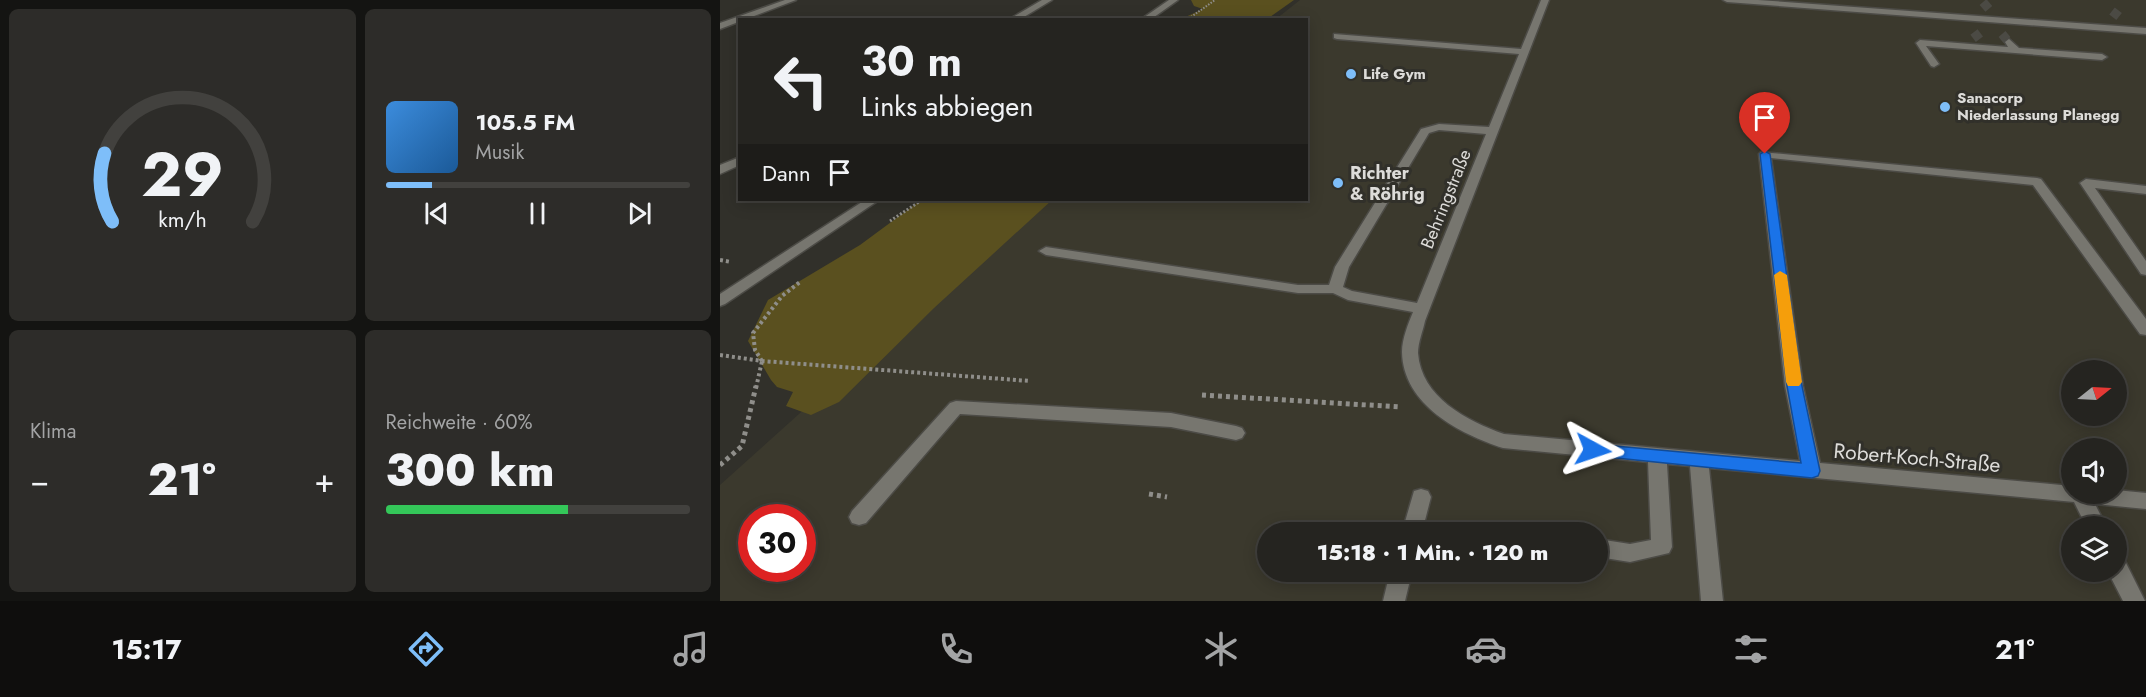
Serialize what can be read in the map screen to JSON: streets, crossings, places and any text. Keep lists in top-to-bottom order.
{
  "streets": {
    "street": ["Behringstraße", "Robert-Koch-Straße"]
  },
  "crossings": [
    ["Behringstraße", "Robert-Koch-Straße"]
  ],
  "places": ["Life Gym", "Sanacorp Niederlassung Planegg", "Richter & Röhrig"],
  "north": "right",
  "page": {
    "turn": ["30 m", "Links abbiegen"],
    "song": ["105.5 FM", "Musik"],
    "then": "Dann",
    "tile": [
      "Klima",
      ["Reichweite · 60%", "300 km"]
    ],
    "heat": ["−", "21°", "+"],
    "limit": "30",
    "trip": "15:18 · 1 Min. · 120 m",
    "tabs": ["15:17", "21°"],
    "gauge": ["29", "km/h"]
  }
}
